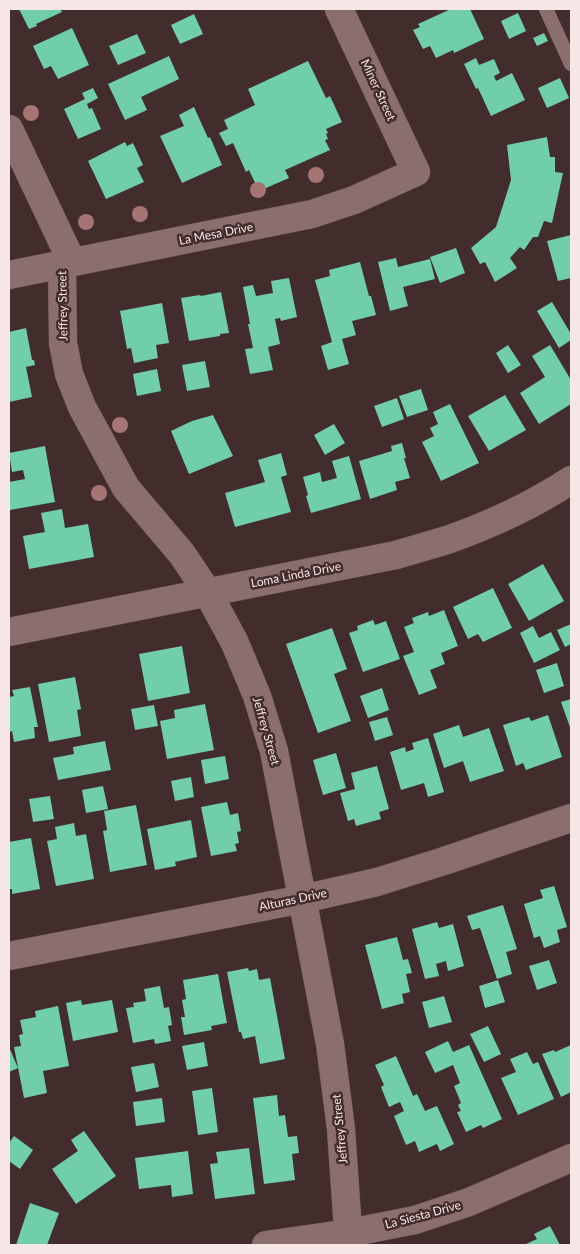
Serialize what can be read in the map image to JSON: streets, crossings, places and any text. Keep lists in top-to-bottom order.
{
  "streets": {
    "street": [
      "Miner Street",
      "La Mesa Drive",
      "Jeffrey Street",
      "Loma Linda Drive",
      "Alturas Drive",
      "La Siesta Drive"
    ]
  },
  "crossings": [
    ["Miner Street", "La Mesa Drive"],
    ["La Mesa Drive", "Jeffrey Street"],
    ["Jeffrey Street", "Loma Linda Drive"],
    ["Jeffrey Street", "Alturas Drive"],
    ["Jeffrey Street", "La Siesta Drive"]
  ]
}
